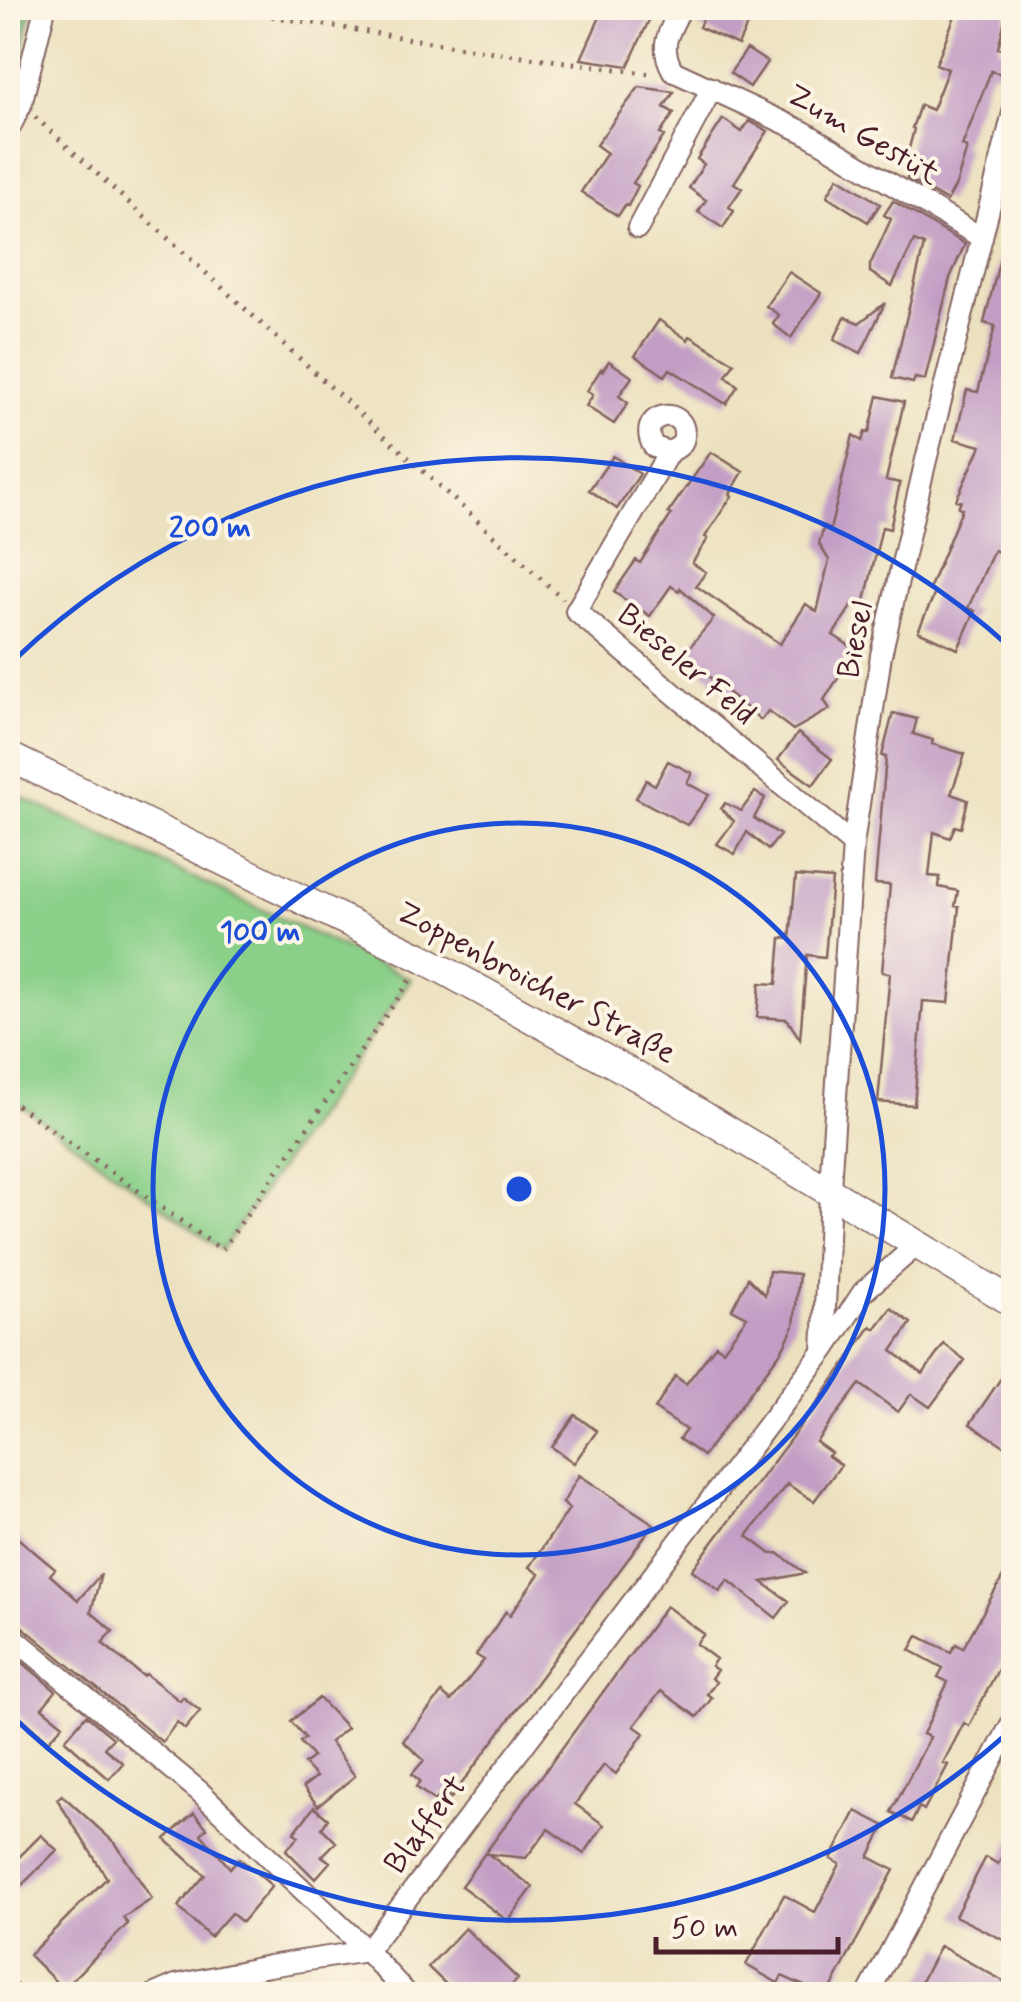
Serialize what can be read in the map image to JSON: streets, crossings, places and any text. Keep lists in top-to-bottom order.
{
  "streets": {
    "main road": ["Zoppenbroicher Straße"],
    "street": [
      "Zum Gestüt",
      "Biesel",
      "Bieseler Feld",
      "Blaffert"
    ]
  },
  "crossings": [
    ["Zum Gestüt", "Biesel"],
    ["Biesel", "Bieseler Feld"],
    ["Biesel", "Zoppenbroicher Straße"],
    ["Zoppenbroicher Straße", "Blaffert"]
  ],
  "scale_bar": "50 m",
  "rings": ["200 m", "100 m"]
}
